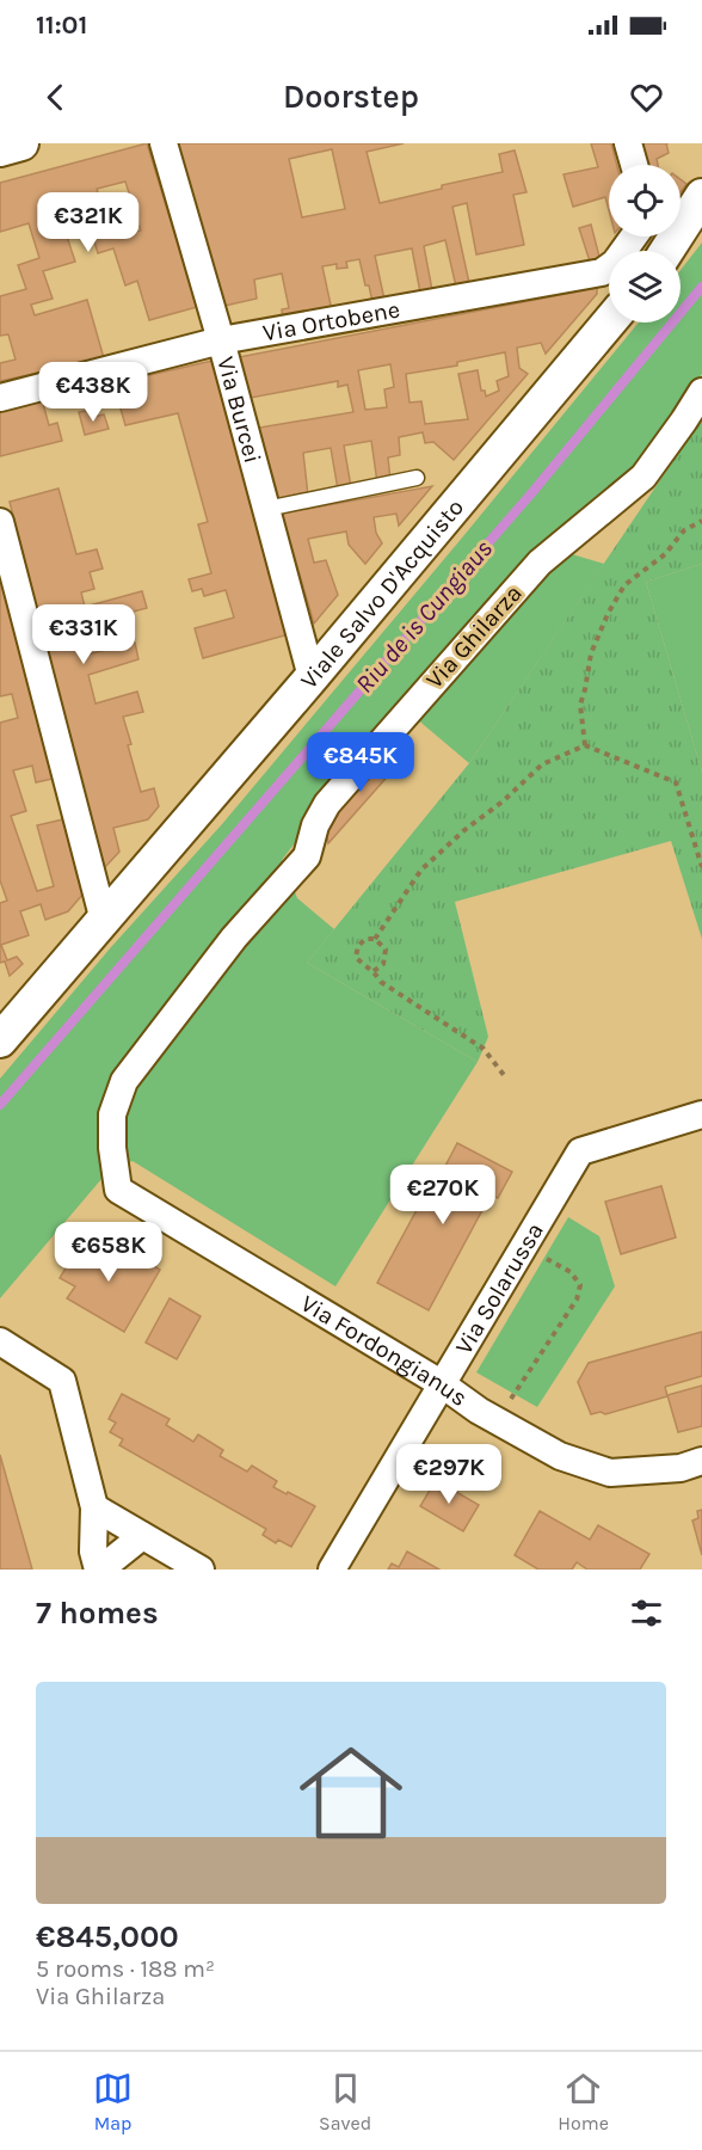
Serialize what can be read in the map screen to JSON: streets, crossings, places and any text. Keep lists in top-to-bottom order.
{
  "streets": {
    "street": [
      "Via Ortobene",
      "Via Burcei",
      "Viale Salvo D'Acquisto",
      "Via Ghilarza",
      "Via Solarussa",
      "Via Fordongianus"
    ]
  },
  "crossings": [
    ["Via Ortobene", "Via Burcei"],
    ["Via Burcei", "Viale Salvo D'Acquisto"],
    ["Via Ghilarza", "Via Fordongianus"],
    ["Via Solarussa", "Via Fordongianus"]
  ],
  "water": ["Riu de is Cungiaus"],
  "page": {
    "status": "11:01",
    "header": "Doorstep",
    "price": [
      "€321K",
      "€438K",
      "€331K",
      "€845K",
      "€270K",
      "€658K",
      "€297K"
    ],
    "heading": "7 homes",
    "list": [
      {
        "name": "€845,000",
        "note": "5 rooms · 188 m² · Via Ghilarza"
      }
    ],
    "tabs": ["Map", "Saved", "Home"]
  }
}
